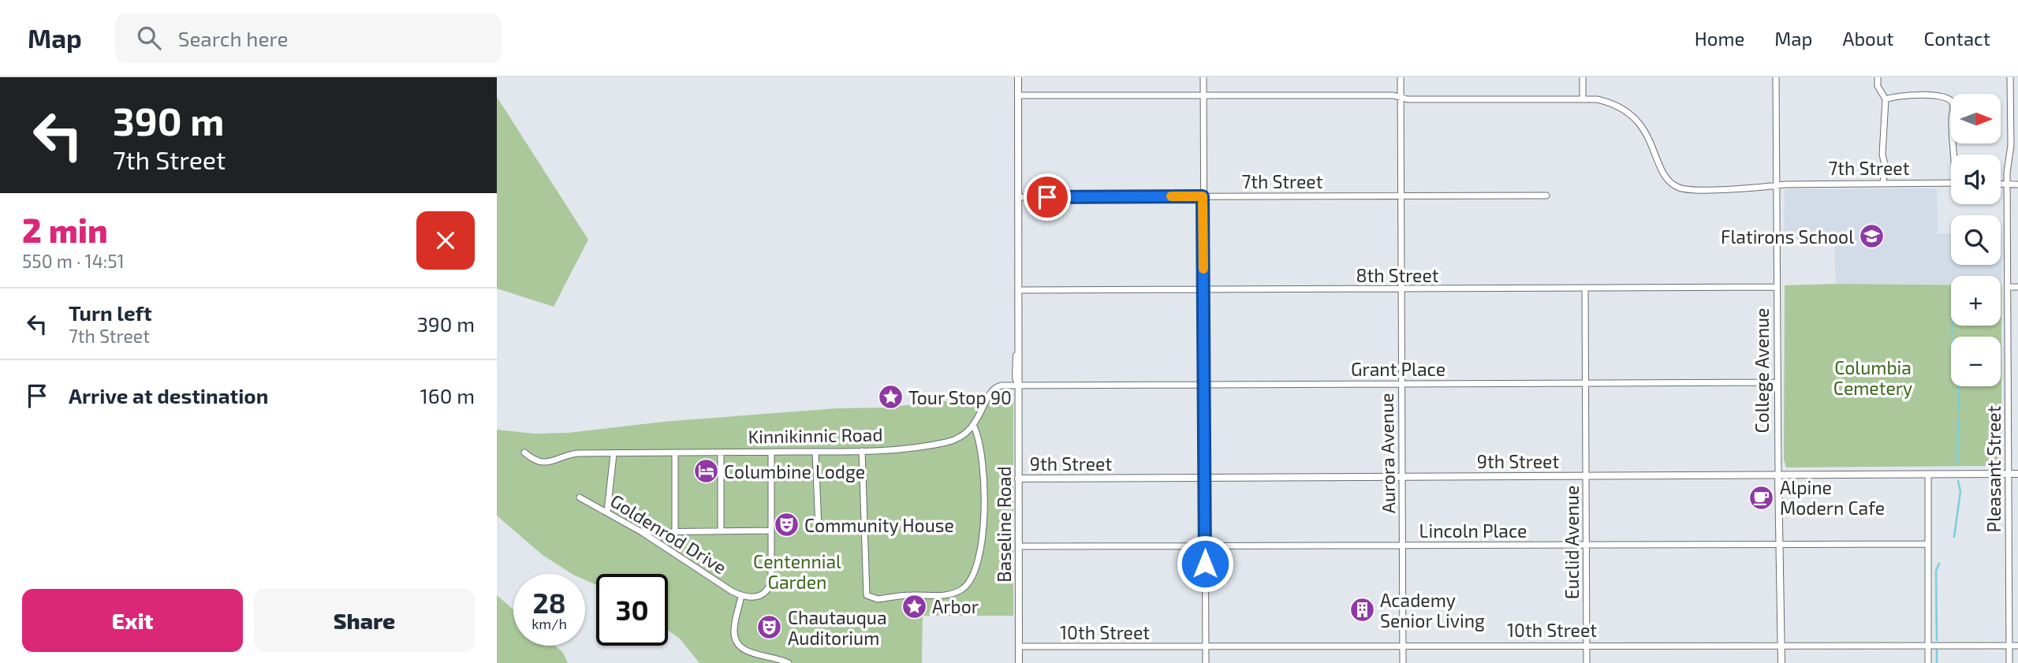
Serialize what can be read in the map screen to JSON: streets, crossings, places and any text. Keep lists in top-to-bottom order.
{
  "streets": {
    "street": [
      "7th Street",
      "8th Street",
      "Grant Place",
      "College Avenue",
      "Kinnikinnic Road",
      "Aurora Avenue",
      "9th Street",
      "Pleasant Street",
      "Baseline Road",
      "Lincoln Place",
      "Goldenrod Drive",
      "Euclid Avenue",
      "10th Street"
    ]
  },
  "crossings": [
    ["7th Street", "College Avenue"],
    ["7th Street", "Aurora Avenue"],
    ["7th Street", "Baseline Road"],
    ["8th Street", "College Avenue"],
    ["8th Street", "Aurora Avenue"],
    ["8th Street", "Baseline Road"],
    ["8th Street", "Euclid Avenue"],
    ["Grant Place", "College Avenue"],
    ["Grant Place", "Aurora Avenue"],
    ["Grant Place", "Baseline Road"],
    ["Grant Place", "Euclid Avenue"],
    ["College Avenue", "9th Street"],
    ["College Avenue", "Lincoln Place"],
    ["College Avenue", "10th Street"],
    ["Aurora Avenue", "9th Street"],
    ["Aurora Avenue", "Lincoln Place"],
    ["Aurora Avenue", "10th Street"],
    ["9th Street", "Pleasant Street"],
    ["9th Street", "Baseline Road"],
    ["9th Street", "Euclid Avenue"],
    ["Pleasant Street", "10th Street"],
    ["Baseline Road", "Lincoln Place"],
    ["Baseline Road", "10th Street"],
    ["Lincoln Place", "Euclid Avenue"],
    ["Euclid Avenue", "10th Street"]
  ],
  "parks": ["Columbia Cemetery", "Centennial Garden"],
  "places": {
    "school or university": ["Flatirons School"],
    "place": ["Tour Stop 90", "Arbor"],
    "hotel": ["Columbine Lodge"],
    "cafe": ["Alpine Modern Cafe"],
    "theatre": ["Community House", "Chautauqua Auditorium"],
    "building": ["Academy Senior Living"]
  },
  "north": "right",
  "page": {
    "header": "Map",
    "search": "Search here",
    "nav": [
      "Home",
      "Map",
      "About",
      "Contact"
    ],
    "turn": ["390 m", "7th Street"],
    "map_buttons": ["+", "−"],
    "heading": ["2 min", "550 m · 14:51"],
    "list": [
      {
        "name": "Turn left",
        "note": "7th Street",
        "value": "390 m"
      },
      {
        "name": "Arrive at destination",
        "value": "160 m"
      }
    ],
    "speed": "28 km/h",
    "limit": "30",
    "buttons": ["Exit", "Share"]
  }
}
